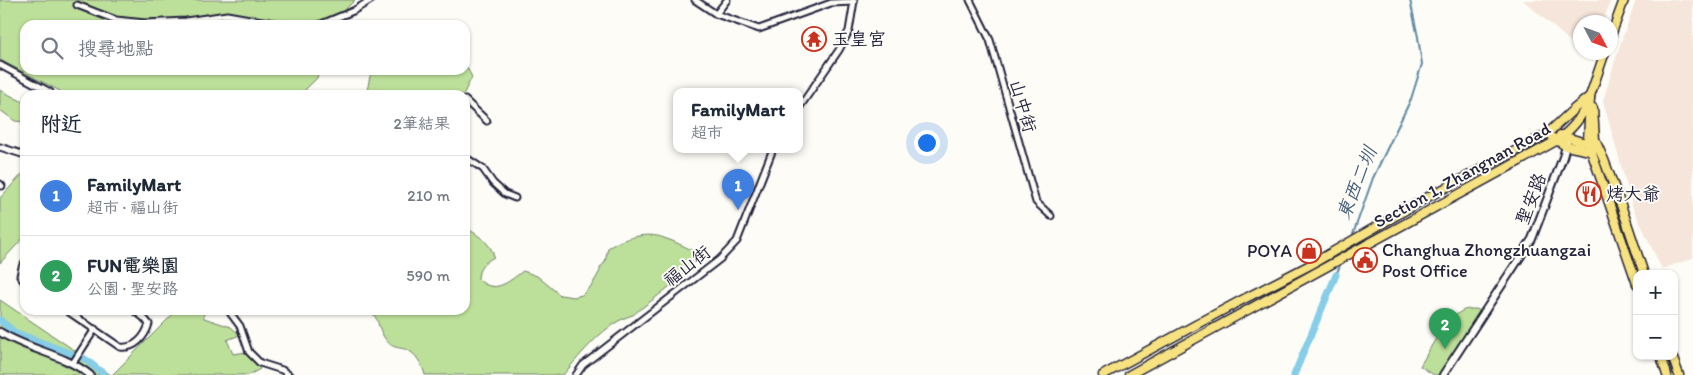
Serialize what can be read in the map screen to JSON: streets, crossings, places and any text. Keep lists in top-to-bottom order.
{
  "streets": {
    "main road": ["Section 1, Zhangnan Road"],
    "street": ["山中街", "聖安路", "福山街"]
  },
  "crossings": [
    ["Section 1, Zhangnan Road", "聖安路"]
  ],
  "water": ["東西二圳"],
  "places": {
    "temple": ["玉皇宮"],
    "restaurant": ["烤大爺"],
    "shop": ["POYA"],
    "public building": ["Changhua Zhongzhuangzai Post Office"]
  },
  "north": "bottom right",
  "page": {
    "search": "搜尋地點",
    "popup": ["FamilyMart", "超市"],
    "heading": ["附近", "2筆結果"],
    "list": [
      {
        "mark": "1",
        "name": "FamilyMart",
        "note": "超市 · 福山街",
        "value": "210 m"
      },
      {
        "mark": "2",
        "name": "FUN電樂園",
        "note": "公園 · 聖安路",
        "value": "590 m"
      }
    ],
    "pins": ["1", "2"],
    "map_buttons": ["+", "−"]
  }
}
